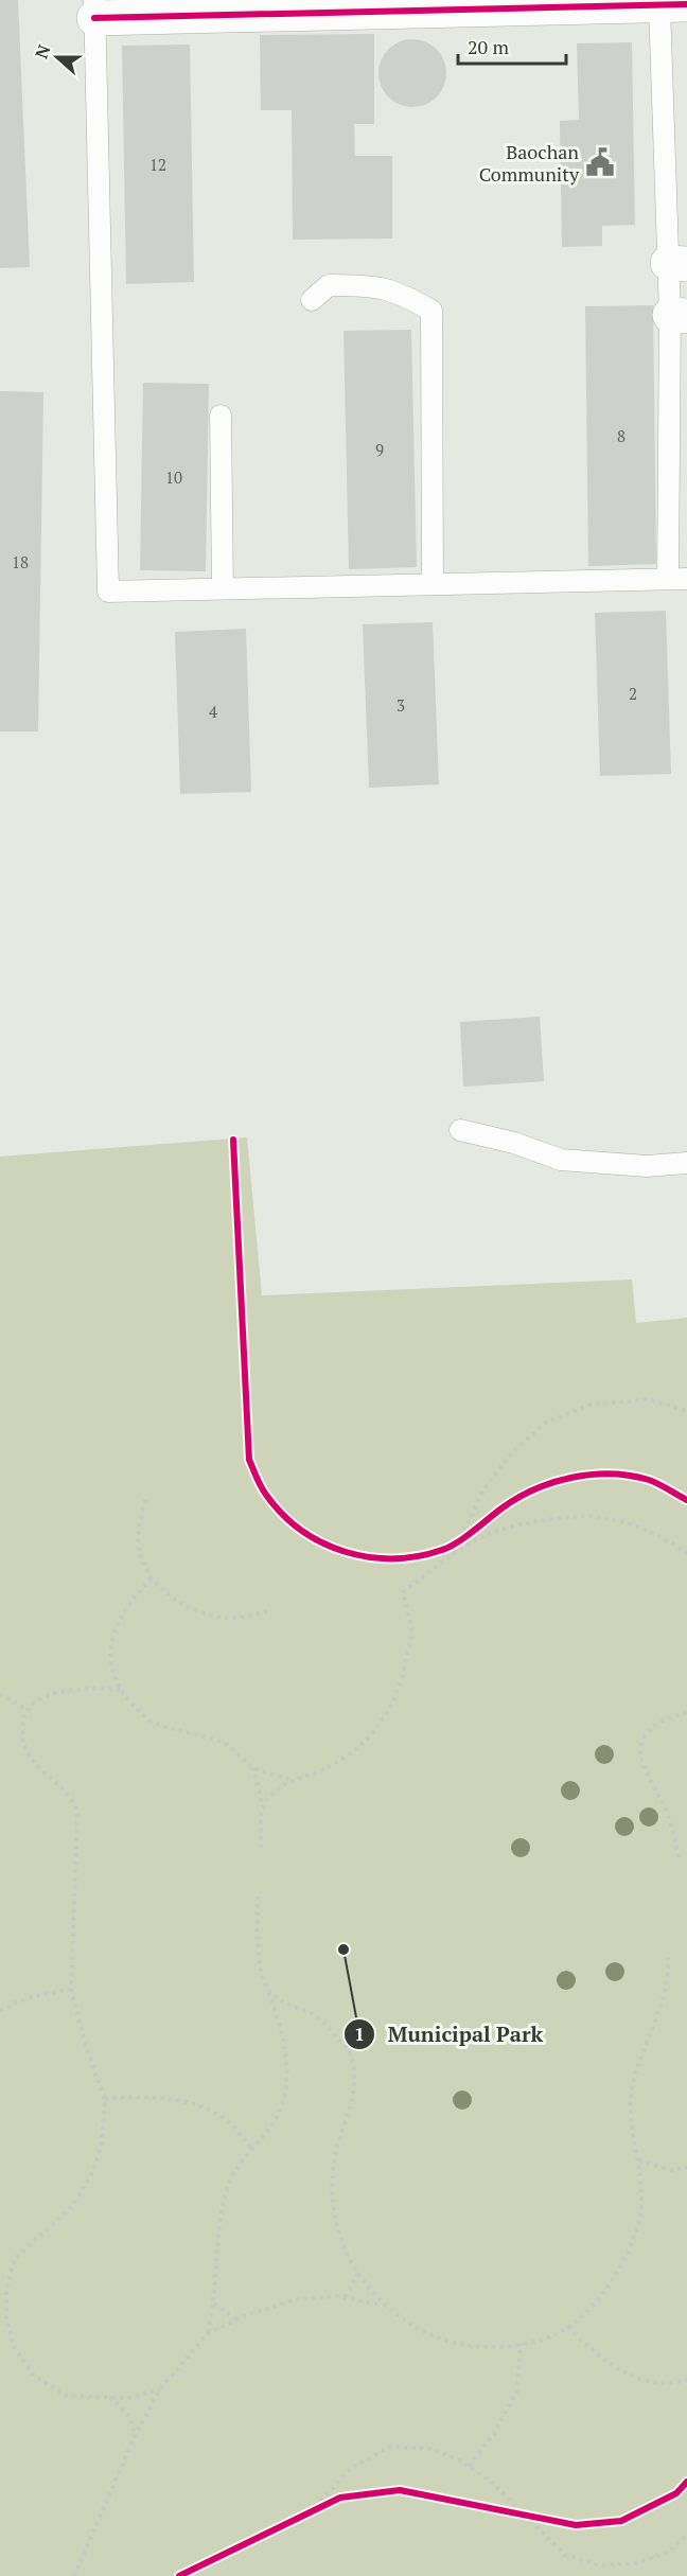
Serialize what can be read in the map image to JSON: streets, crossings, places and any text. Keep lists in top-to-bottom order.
{
  "places": {
    "public building": ["Baochan Community"],
    "other": ["Municipal Park"]
  },
  "house_numbers": [
    "12",
    "8",
    "9",
    "10",
    "18",
    "2",
    "3",
    "4"
  ],
  "scale_bar": "20 m",
  "north": "left"
}
